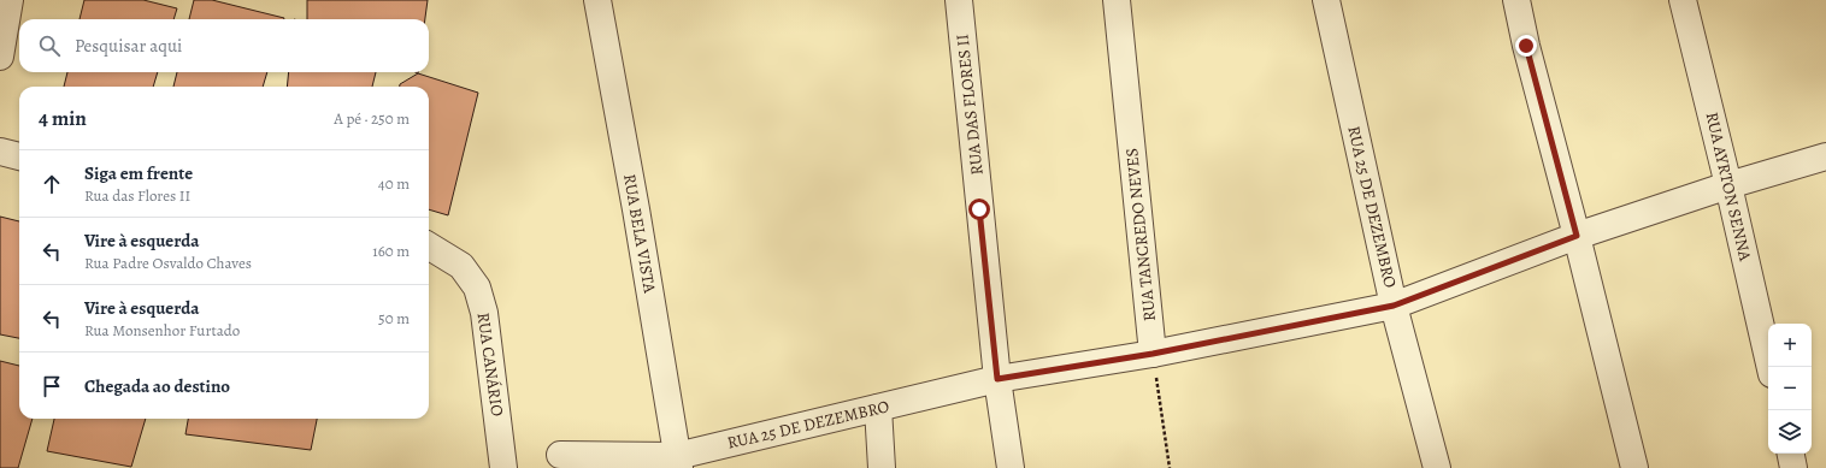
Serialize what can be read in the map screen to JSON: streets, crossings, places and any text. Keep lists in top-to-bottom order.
{
  "streets": {
    "street": [
      "RUA DAS FLORES II",
      "RUA AYRTON SENNA",
      "RUA 25 DE DEZEMBRO",
      "RUA BELA VISTA",
      "RUA TANCREDO NEVES",
      "RUA CANÁRIO"
    ]
  },
  "crossings": [
    ["RUA DAS FLORES II", "RUA 25 DE DEZEMBRO"],
    ["RUA AYRTON SENNA", "RUA 25 DE DEZEMBRO"],
    ["RUA 25 DE DEZEMBRO", "RUA BELA VISTA"],
    ["RUA 25 DE DEZEMBRO", "RUA TANCREDO NEVES"]
  ],
  "page": {
    "search": "Pesquisar aqui",
    "heading": ["4 min", "A pé · 250 m"],
    "list": [
      ["Siga em frente", "Rua das Flores II", "40 m"],
      ["Vire à esquerda", "Rua Padre Osvaldo Chaves", "160 m"],
      ["Vire à esquerda", "Rua Monsenhor Furtado", "50 m"],
      "Chegada ao destino"
    ],
    "map_buttons": ["+", "−"]
  }
}
